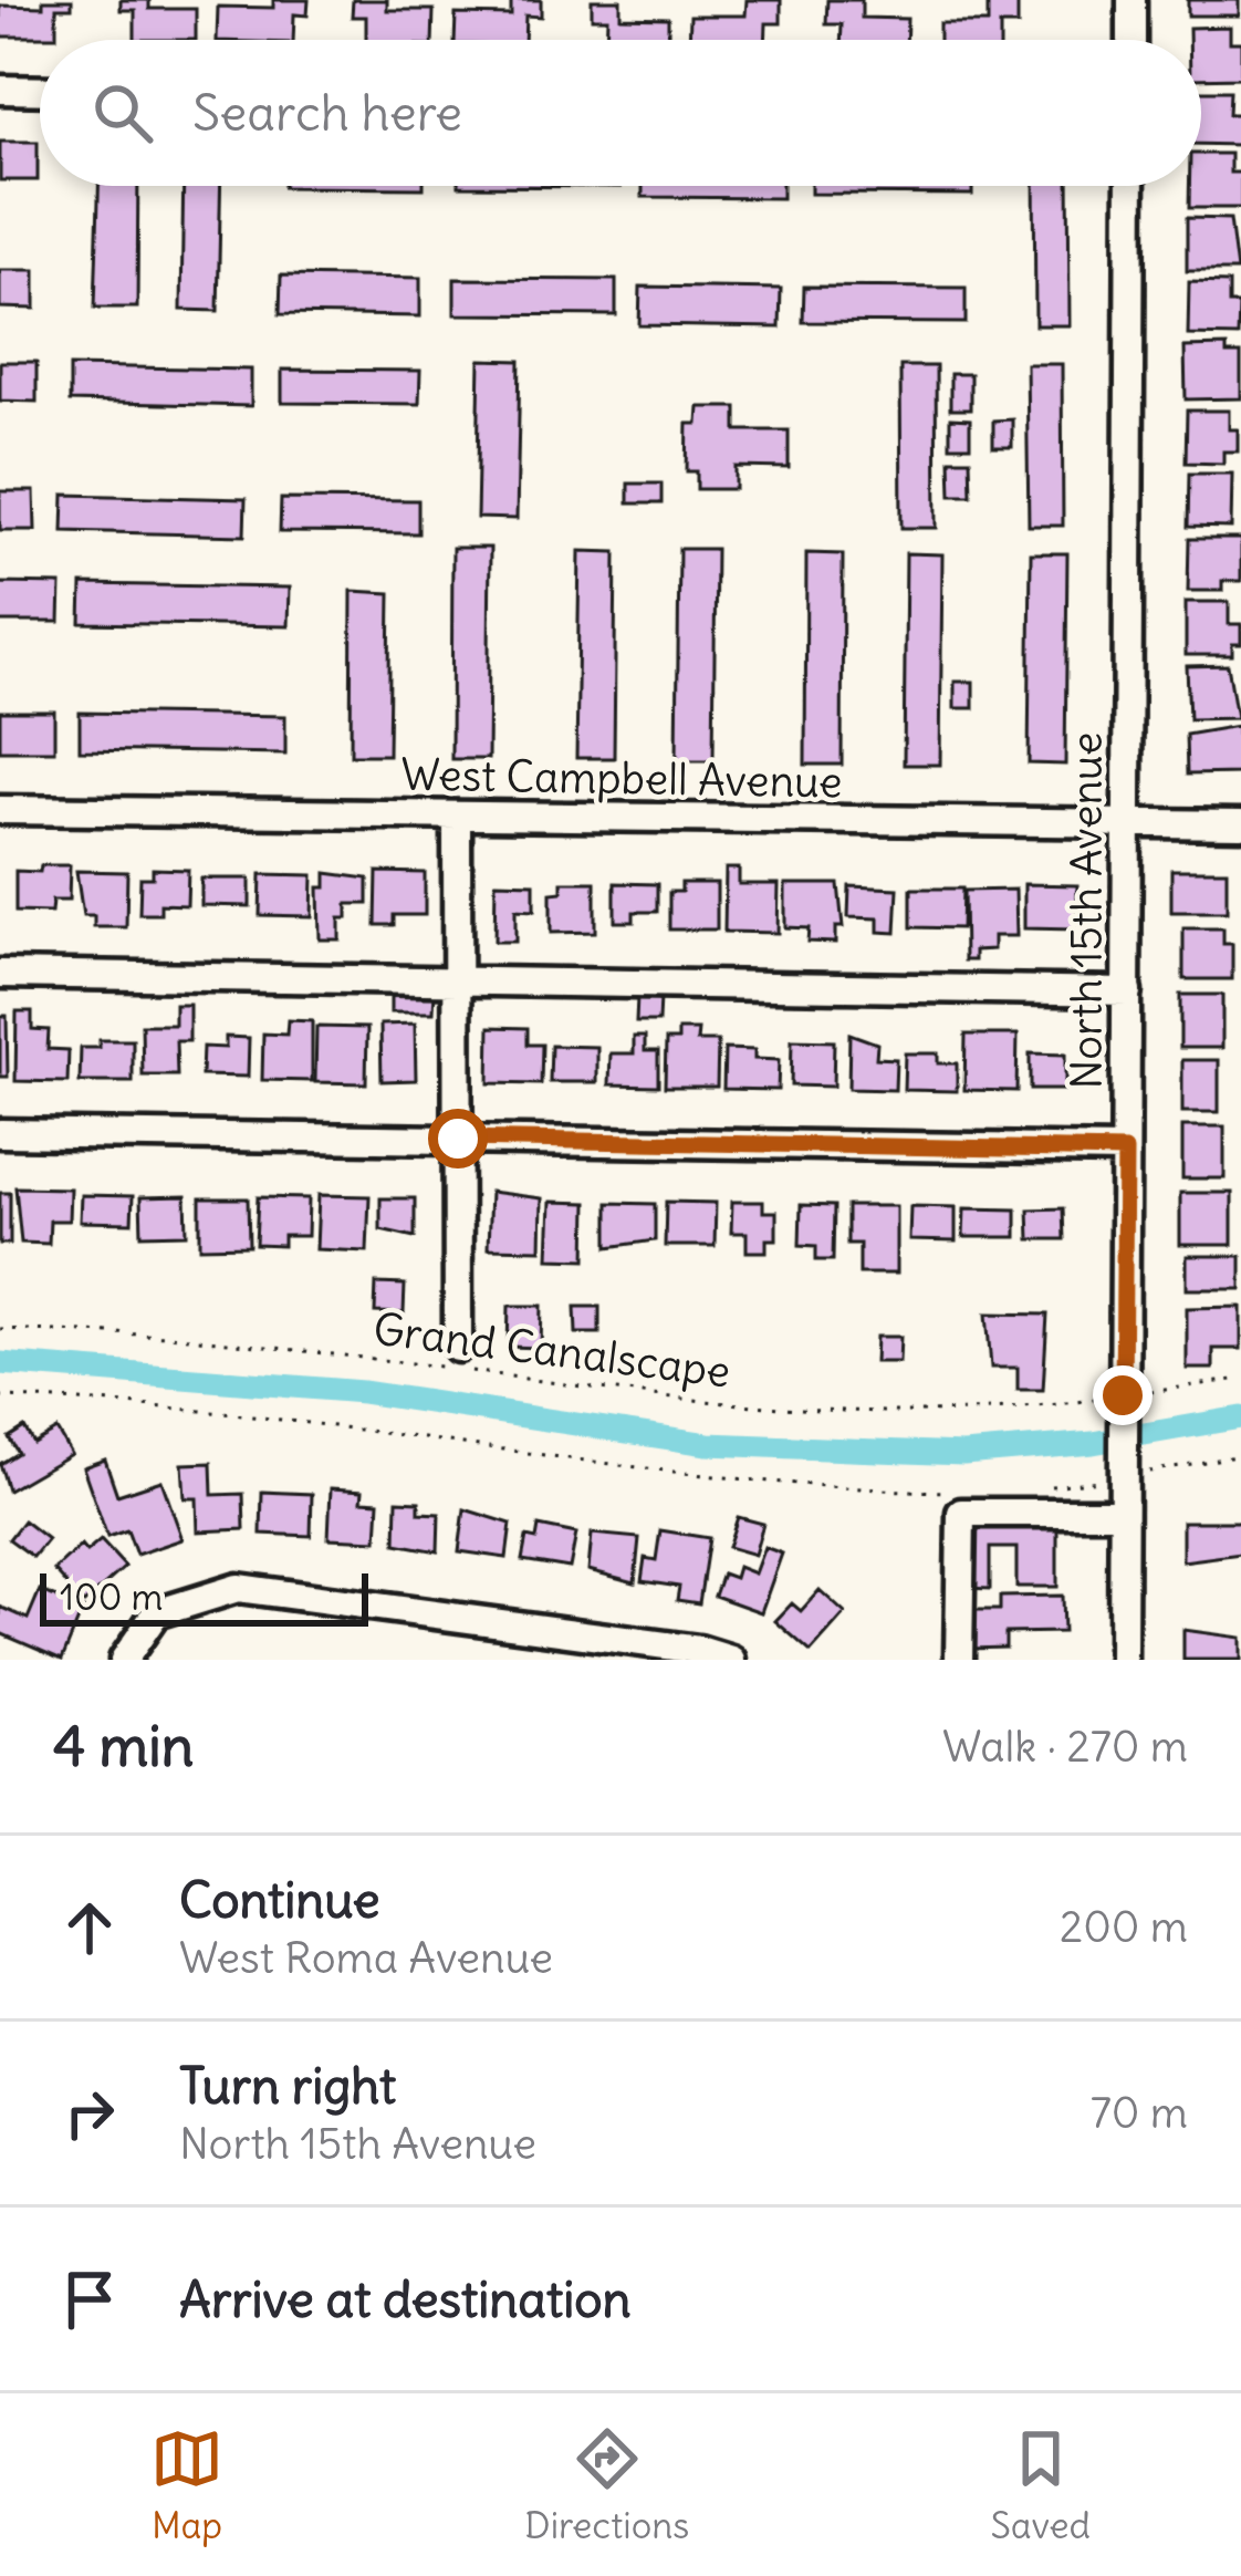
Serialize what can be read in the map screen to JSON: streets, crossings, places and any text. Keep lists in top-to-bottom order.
{
  "streets": {
    "street": ["West Campbell Avenue", "North 15th Avenue"],
    "path": ["Grand Canalscape"]
  },
  "crossings": [
    ["West Campbell Avenue", "North 15th Avenue"],
    ["North 15th Avenue", "Grand Canalscape"]
  ],
  "scale_bar": "100 m",
  "page": {
    "search": "Search here",
    "scale": "100 m",
    "heading": ["4 min", "Walk · 270 m"],
    "list": [
      ["Continue", "West Roma Avenue", "200 m"],
      ["Turn right", "North 15th Avenue", "70 m"],
      "Arrive at destination"
    ],
    "nav": ["Map", "Directions", "Saved"]
  }
}
